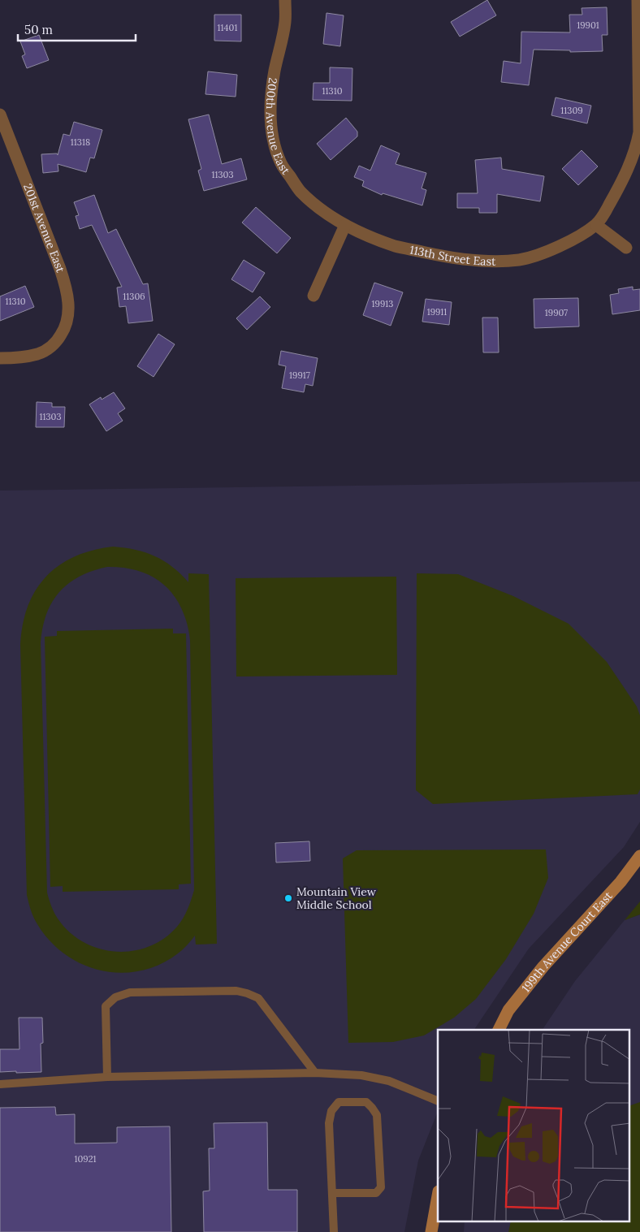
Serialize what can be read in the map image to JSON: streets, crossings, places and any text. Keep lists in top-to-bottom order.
{
  "streets": {
    "main road": ["199th Avenue Court East"],
    "street": ["200th Avenue East", "201st Avenue East", "113th Street East"]
  },
  "crossings": [
    ["200th Avenue East", "113th Street East"]
  ],
  "places": ["Mountain View Middle School"],
  "house_numbers": [
    "19901",
    "11401",
    "11310",
    "11309",
    "11318",
    "11303",
    "11306",
    "11310",
    "19913",
    "19911",
    "19907",
    "19917",
    "11303",
    "10921"
  ],
  "scale_bar": "50 m"
}
